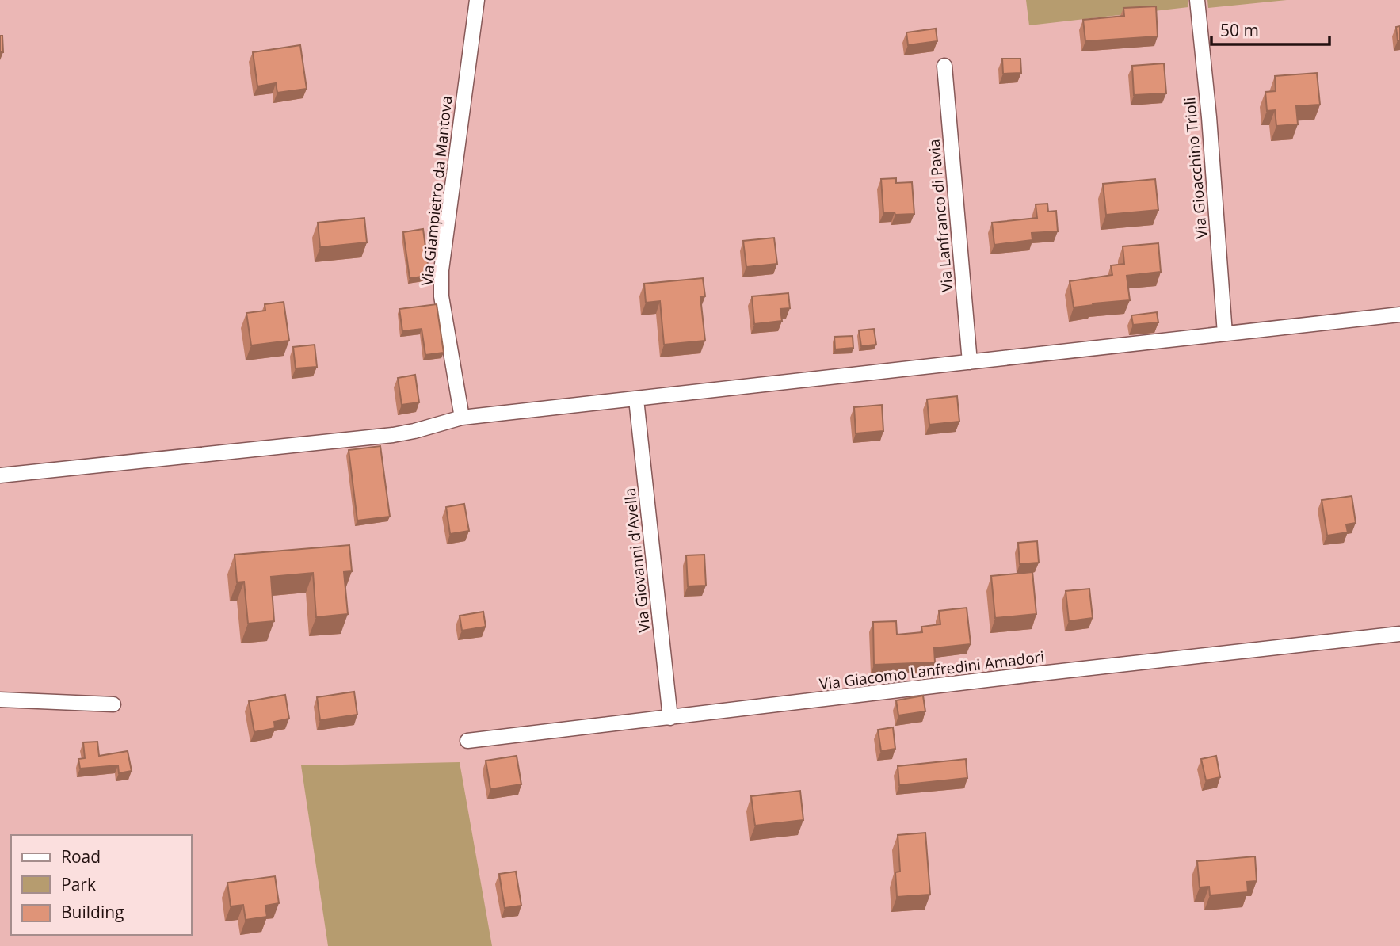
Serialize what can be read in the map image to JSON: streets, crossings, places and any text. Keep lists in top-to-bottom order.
{
  "streets": {
    "street": [
      "Via Gioacchino Trioli",
      "Via Giampietro da Mantova",
      "Via Lanfranco di Pavia",
      "Via Giovanni d'Avella",
      "Via Giacomo Lanfredini Amadori"
    ]
  },
  "crossings": [
    ["Via Giovanni d'Avella", "Via Giacomo Lanfredini Amadori"]
  ],
  "legend": ["Road", "Park", "Building"],
  "scale_bar": "50 m"
}
